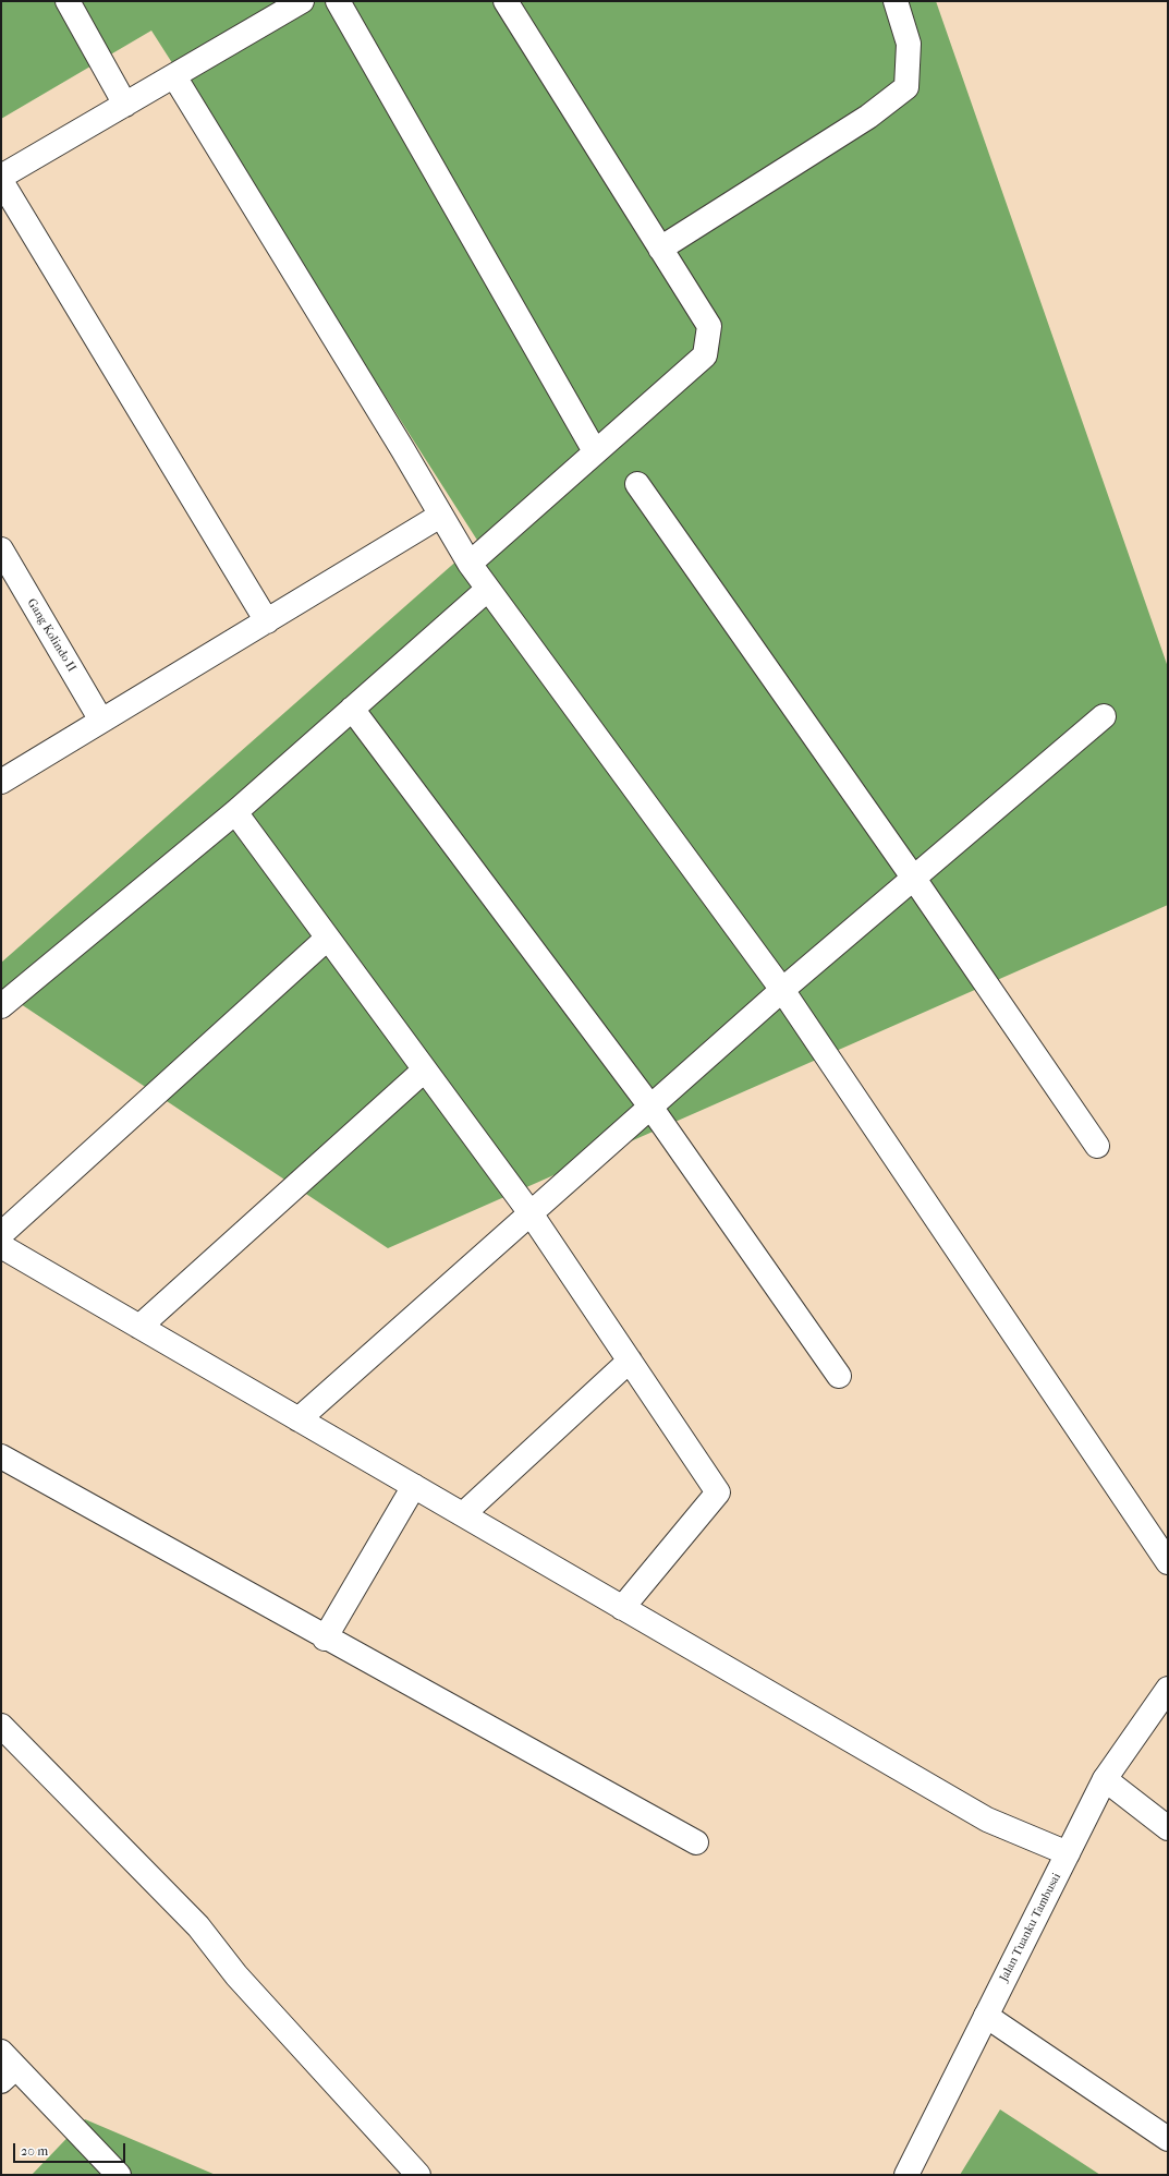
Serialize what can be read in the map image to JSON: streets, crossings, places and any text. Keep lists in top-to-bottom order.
{
  "streets": {
    "street": ["Gang Kolindo II", "Jalan Tuanku Tambusai"]
  },
  "scale_bar": "20 m"
}
